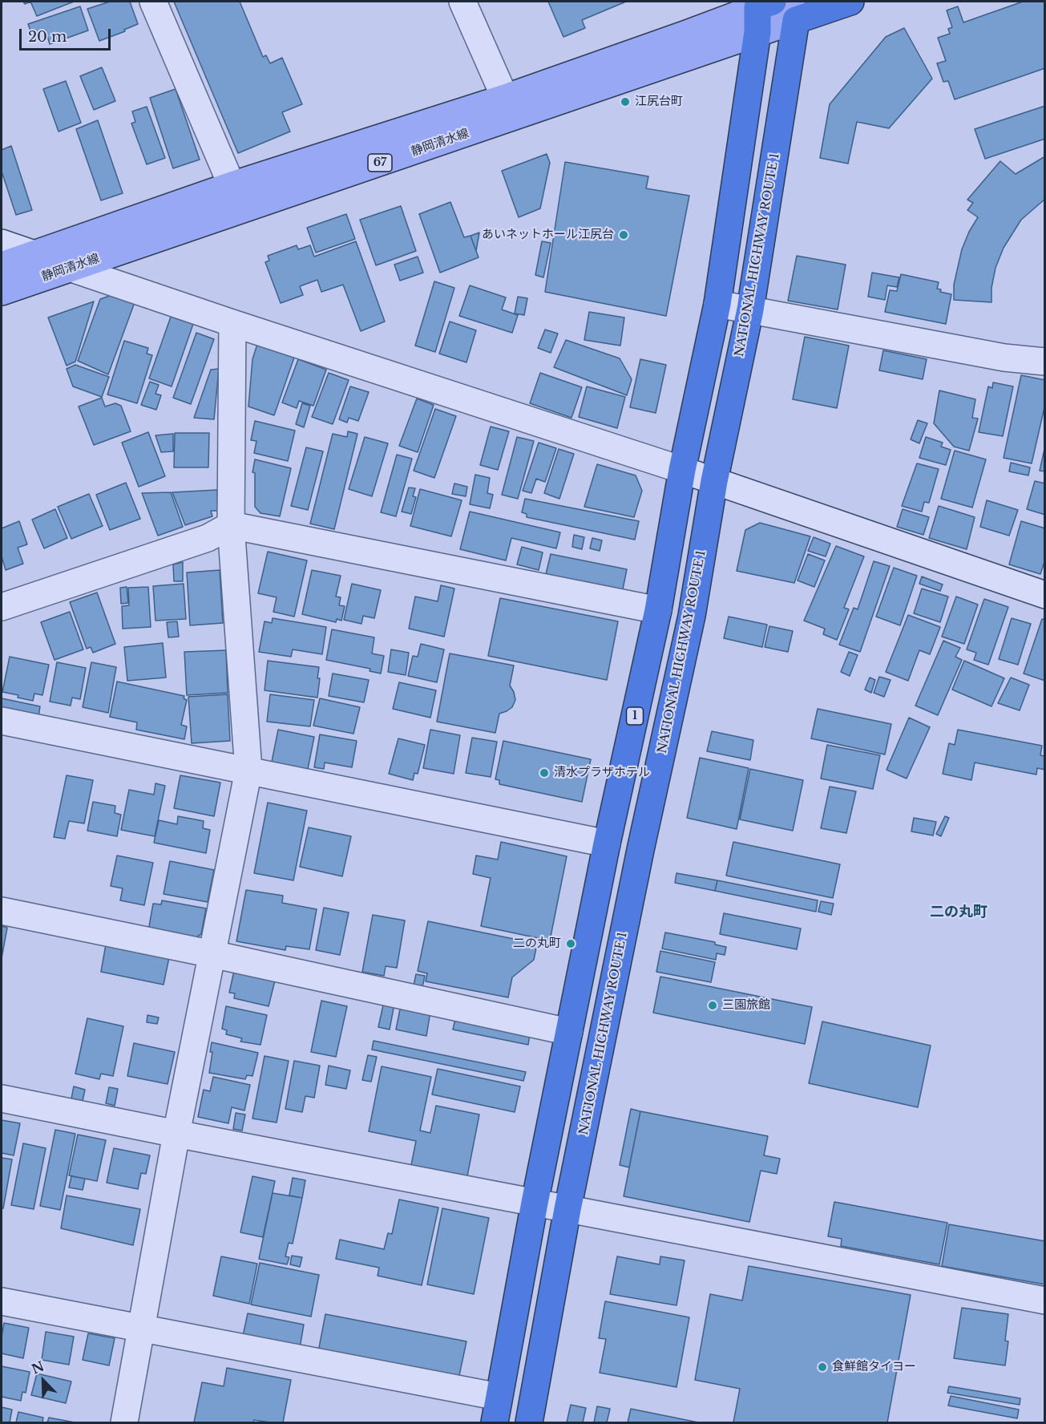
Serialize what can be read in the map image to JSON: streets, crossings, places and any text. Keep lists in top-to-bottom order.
{
  "streets": {
    "highway": ["NATIONAL HIGHWAY ROUTE 1", "1"],
    "main road": ["静岡清水線", "67"]
  },
  "crossings": [
    ["静岡清水線", "NATIONAL HIGHWAY ROUTE 1"],
    ["静岡清水線", "1"]
  ],
  "districts": ["二の丸町"],
  "places": [
    "江尻台町",
    "あいネットホール江尻台",
    "清水プラザホテル",
    "二の丸町",
    "三園旅館",
    "食鮮館タイヨー"
  ],
  "scale_bar": "20 m",
  "north": "top left"
}
